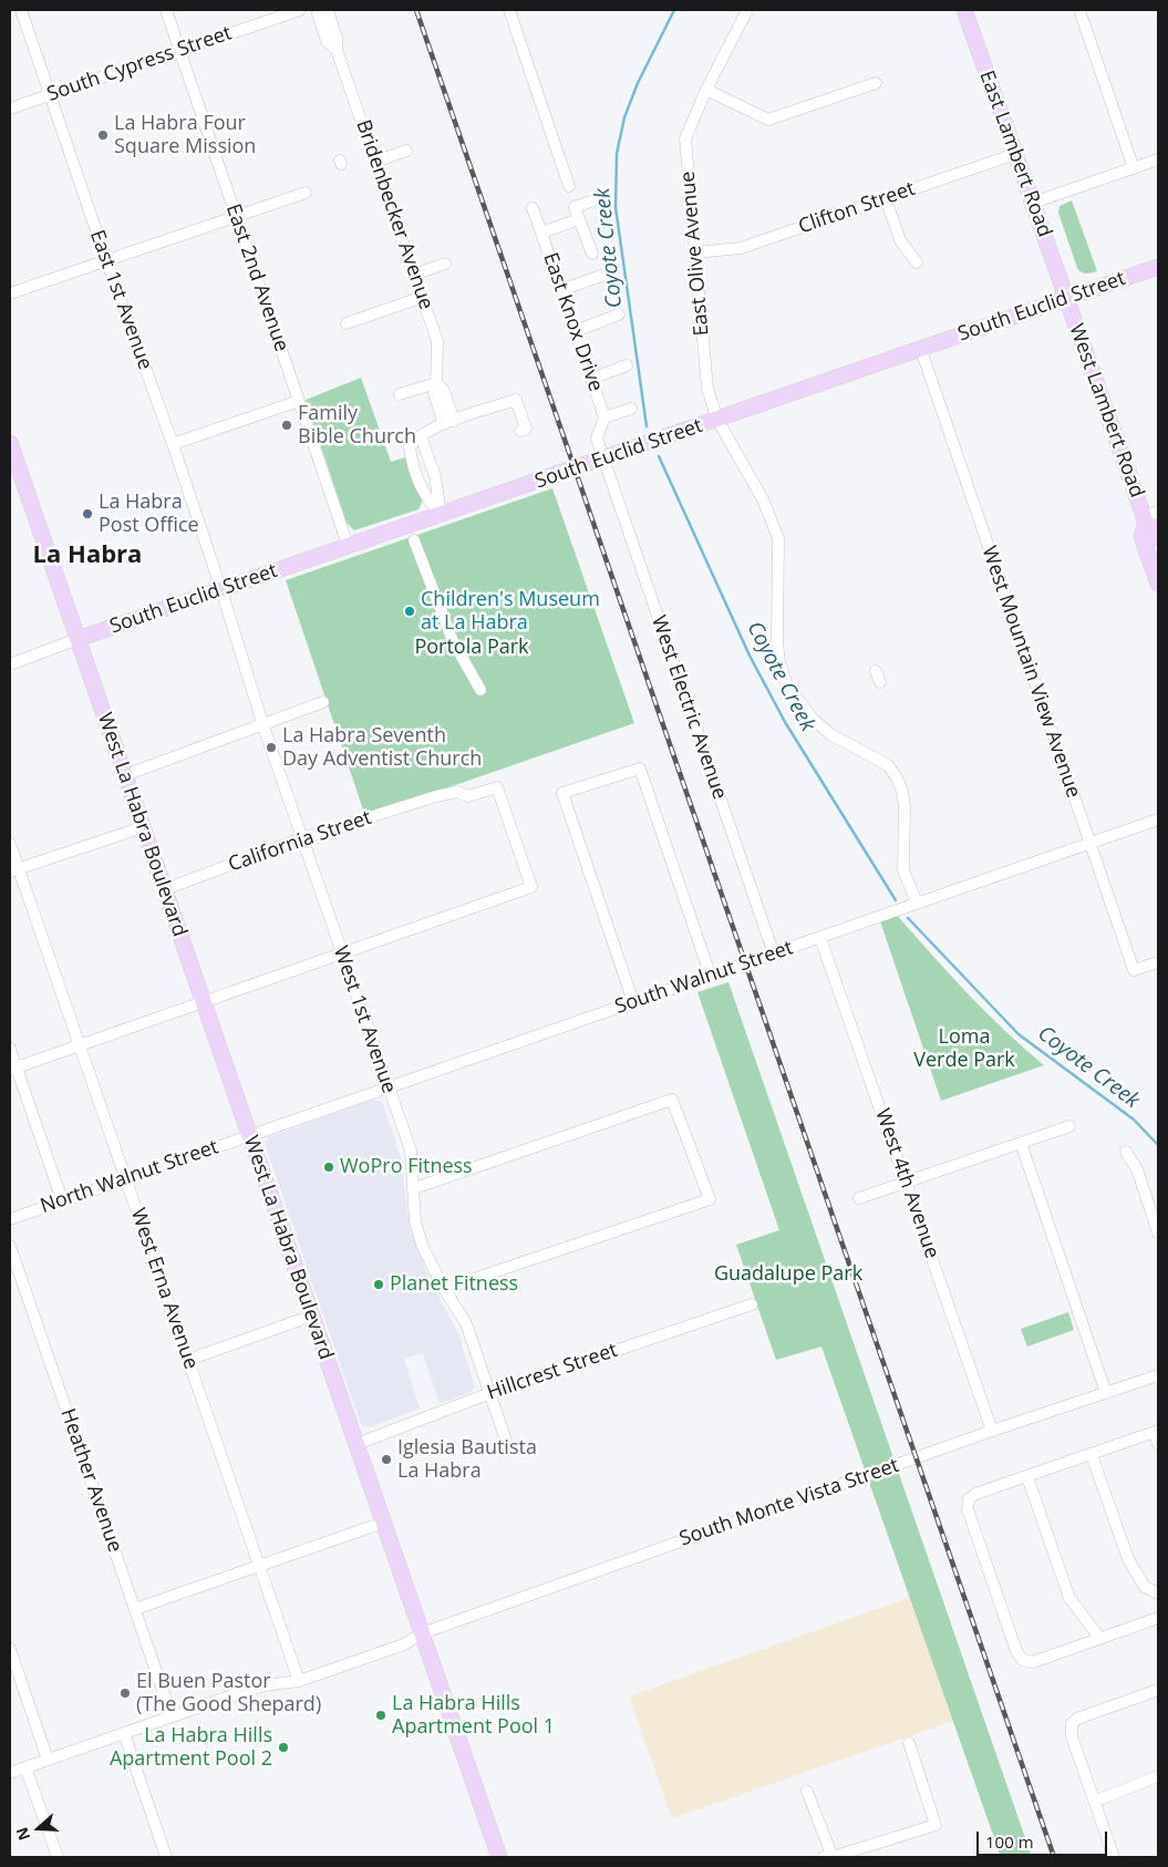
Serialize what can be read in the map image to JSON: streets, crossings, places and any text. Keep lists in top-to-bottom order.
{
  "streets": {
    "main road": [
      "East Lambert Road",
      "South Euclid Street",
      "West Lambert Road",
      "West La Habra Boulevard"
    ],
    "street": [
      "South Cypress Street",
      "Clifton Street",
      "Bridenbecker Avenue",
      "East Olive Avenue",
      "East 2nd Avenue",
      "East 1st Avenue",
      "East Knox Drive",
      "West Mountain View Avenue",
      "West Electric Avenue",
      "California Street",
      "South Walnut Street",
      "West 1st Avenue",
      "North Walnut Street",
      "West 4th Avenue",
      "West Erna Avenue",
      "Hillcrest Street",
      "Heather Avenue",
      "South Monte Vista Street"
    ]
  },
  "crossings": [
    ["South Cypress Street", "East 2nd Avenue"],
    ["South Cypress Street", "East 1st Avenue"],
    ["East Lambert Road", "Clifton Street"],
    ["East Lambert Road", "South Euclid Street"],
    ["East Lambert Road", "West Lambert Road"],
    ["Clifton Street", "East Olive Avenue"],
    ["East Olive Avenue", "South Euclid Street"],
    ["East Olive Avenue", "South Walnut Street"],
    ["East 2nd Avenue", "South Euclid Street"],
    ["East 1st Avenue", "South Euclid Street"],
    ["East 1st Avenue", "West 1st Avenue"],
    ["South Euclid Street", "East Knox Drive"],
    ["South Euclid Street", "West Lambert Road"],
    ["South Euclid Street", "West Mountain View Avenue"],
    ["South Euclid Street", "West Electric Avenue"],
    ["South Euclid Street", "West La Habra Boulevard"],
    ["South Euclid Street", "West 1st Avenue"],
    ["East Knox Drive", "West Electric Avenue"],
    ["West Mountain View Avenue", "South Walnut Street"],
    ["West Electric Avenue", "South Walnut Street"],
    ["West La Habra Boulevard", "California Street"],
    ["West La Habra Boulevard", "South Walnut Street"],
    ["West La Habra Boulevard", "North Walnut Street"],
    ["West La Habra Boulevard", "Hillcrest Street"],
    ["West La Habra Boulevard", "South Monte Vista Street"],
    ["California Street", "West 1st Avenue"],
    ["South Walnut Street", "West 1st Avenue"],
    ["South Walnut Street", "North Walnut Street"],
    ["South Walnut Street", "West 4th Avenue"],
    ["West 1st Avenue", "Hillcrest Street"],
    ["North Walnut Street", "West Erna Avenue"],
    ["West 4th Avenue", "South Monte Vista Street"],
    ["West Erna Avenue", "South Monte Vista Street"],
    ["Heather Avenue", "South Monte Vista Street"]
  ],
  "districts": ["La Habra"],
  "water": ["Coyote Creek"],
  "parks": ["Portola Park", "Loma Verde Park", "Guadalupe Park"],
  "places": [
    "La Habra Four Square Mission",
    "Family Bible Church",
    "La Habra Post Office",
    "Children's Museum at La Habra",
    "La Habra Seventh Day Adventist Church",
    "WoPro Fitness",
    "Planet Fitness",
    "Iglesia Bautista La Habra",
    "El Buen Pastor (The Good Shepard)",
    "La Habra Hills Apartment Pool 1",
    "La Habra Hills Apartment Pool 2"
  ],
  "scale_bar": "100 m",
  "north": "left"
}
